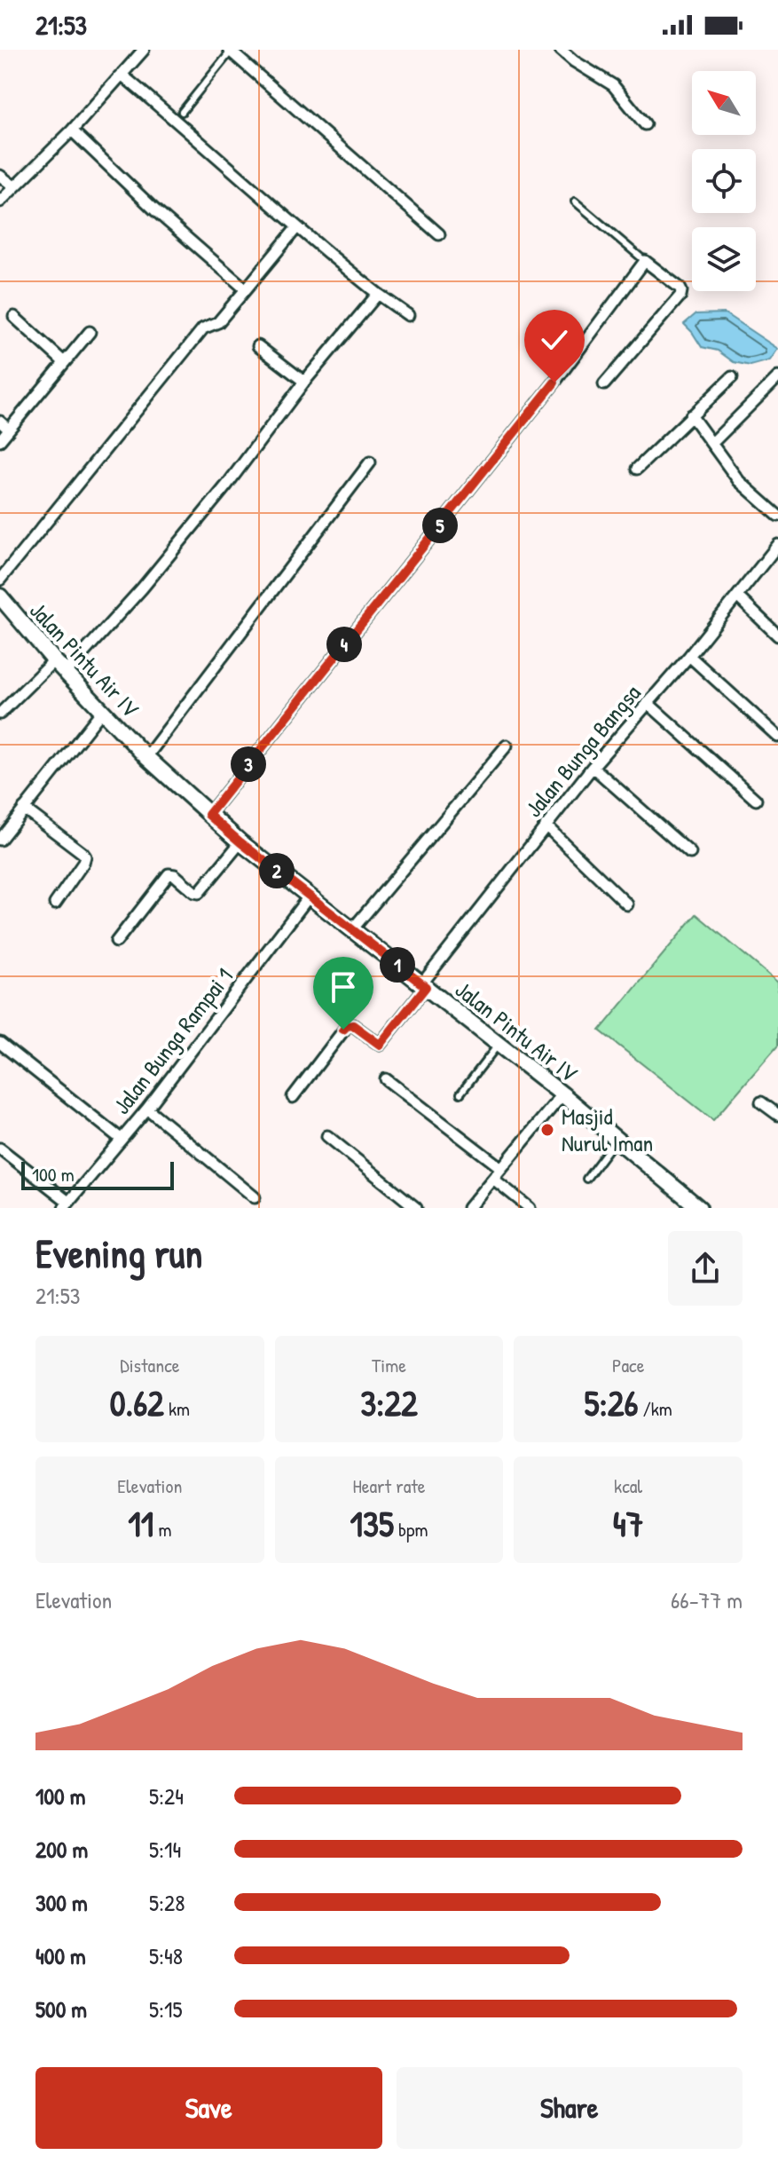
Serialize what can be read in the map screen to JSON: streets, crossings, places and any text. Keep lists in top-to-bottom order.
{
  "streets": {
    "main road": ["Jalan Pintu Air IV"],
    "street": ["Jalan Bunga Bangsa", "Jalan Bunga Rampai 1"]
  },
  "crossings": [
    ["Jalan Pintu Air IV", "Jalan Bunga Bangsa"],
    ["Jalan Pintu Air IV", "Jalan Bunga Rampai 1"]
  ],
  "places": ["Masjid Nurul Iman"],
  "scale_bar": "100 m",
  "north": "top left",
  "page": {
    "status": "21:53",
    "pins": [
      "5",
      "4",
      "3",
      "2",
      "1"
    ],
    "scale": "100 m",
    "heading": ["Evening run", "21:53"],
    "stats": [
      ["Distance", "0.62 km"],
      ["Time", "3:22"],
      ["Pace", "5:26 /km"],
      ["Elevation", "11 m"],
      ["Heart rate", "135 bpm"],
      ["kcal", "47"]
    ],
    "chart": ["Elevation", "66–77 m"],
    "list": [
      {
        "name": "100 m",
        "note": "5:24"
      },
      {
        "name": "200 m",
        "note": "5:14"
      },
      {
        "name": "300 m",
        "note": "5:28"
      },
      {
        "name": "400 m",
        "note": "5:48"
      },
      {
        "name": "500 m",
        "note": "5:15"
      }
    ],
    "buttons": ["Save", "Share"]
  }
}
